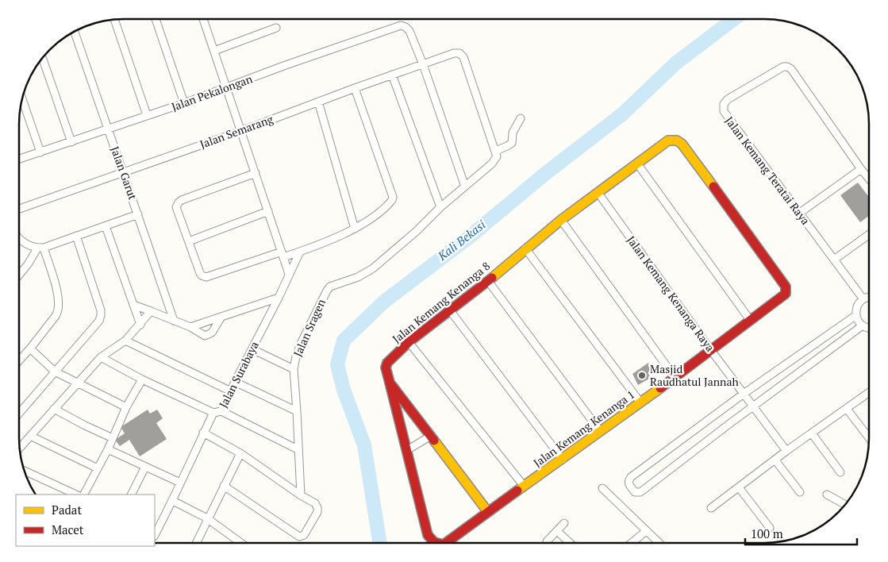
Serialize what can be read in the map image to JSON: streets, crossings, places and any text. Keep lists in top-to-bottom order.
{
  "streets": {
    "street": [
      "Jalan Pekalongan",
      "Jalan Semarang",
      "Jalan Kemang Teratai Raya",
      "Jalan Garut",
      "Jalan Kemang Kenanga Raya",
      "Jalan Kemang Kenanga 8",
      "Jalan Sragen",
      "Jalan Surabaya",
      "Jalan Kemang Kenanga 1"
    ]
  },
  "crossings": [
    ["Jalan Pekalongan", "Jalan Semarang"],
    ["Jalan Pekalongan", "Jalan Garut"],
    ["Jalan Semarang", "Jalan Garut"],
    ["Jalan Semarang", "Jalan Sragen"],
    ["Jalan Kemang Kenanga Raya", "Jalan Kemang Kenanga 8"],
    ["Jalan Kemang Kenanga Raya", "Jalan Kemang Kenanga 1"],
    ["Jalan Kemang Kenanga 8", "Jalan Kemang Kenanga 1"]
  ],
  "water": ["Kali Bekasi"],
  "places": ["Masjid Raudhatul Jannah"],
  "legend": ["Padat", "Macet"],
  "scale_bar": "100 m"
}
